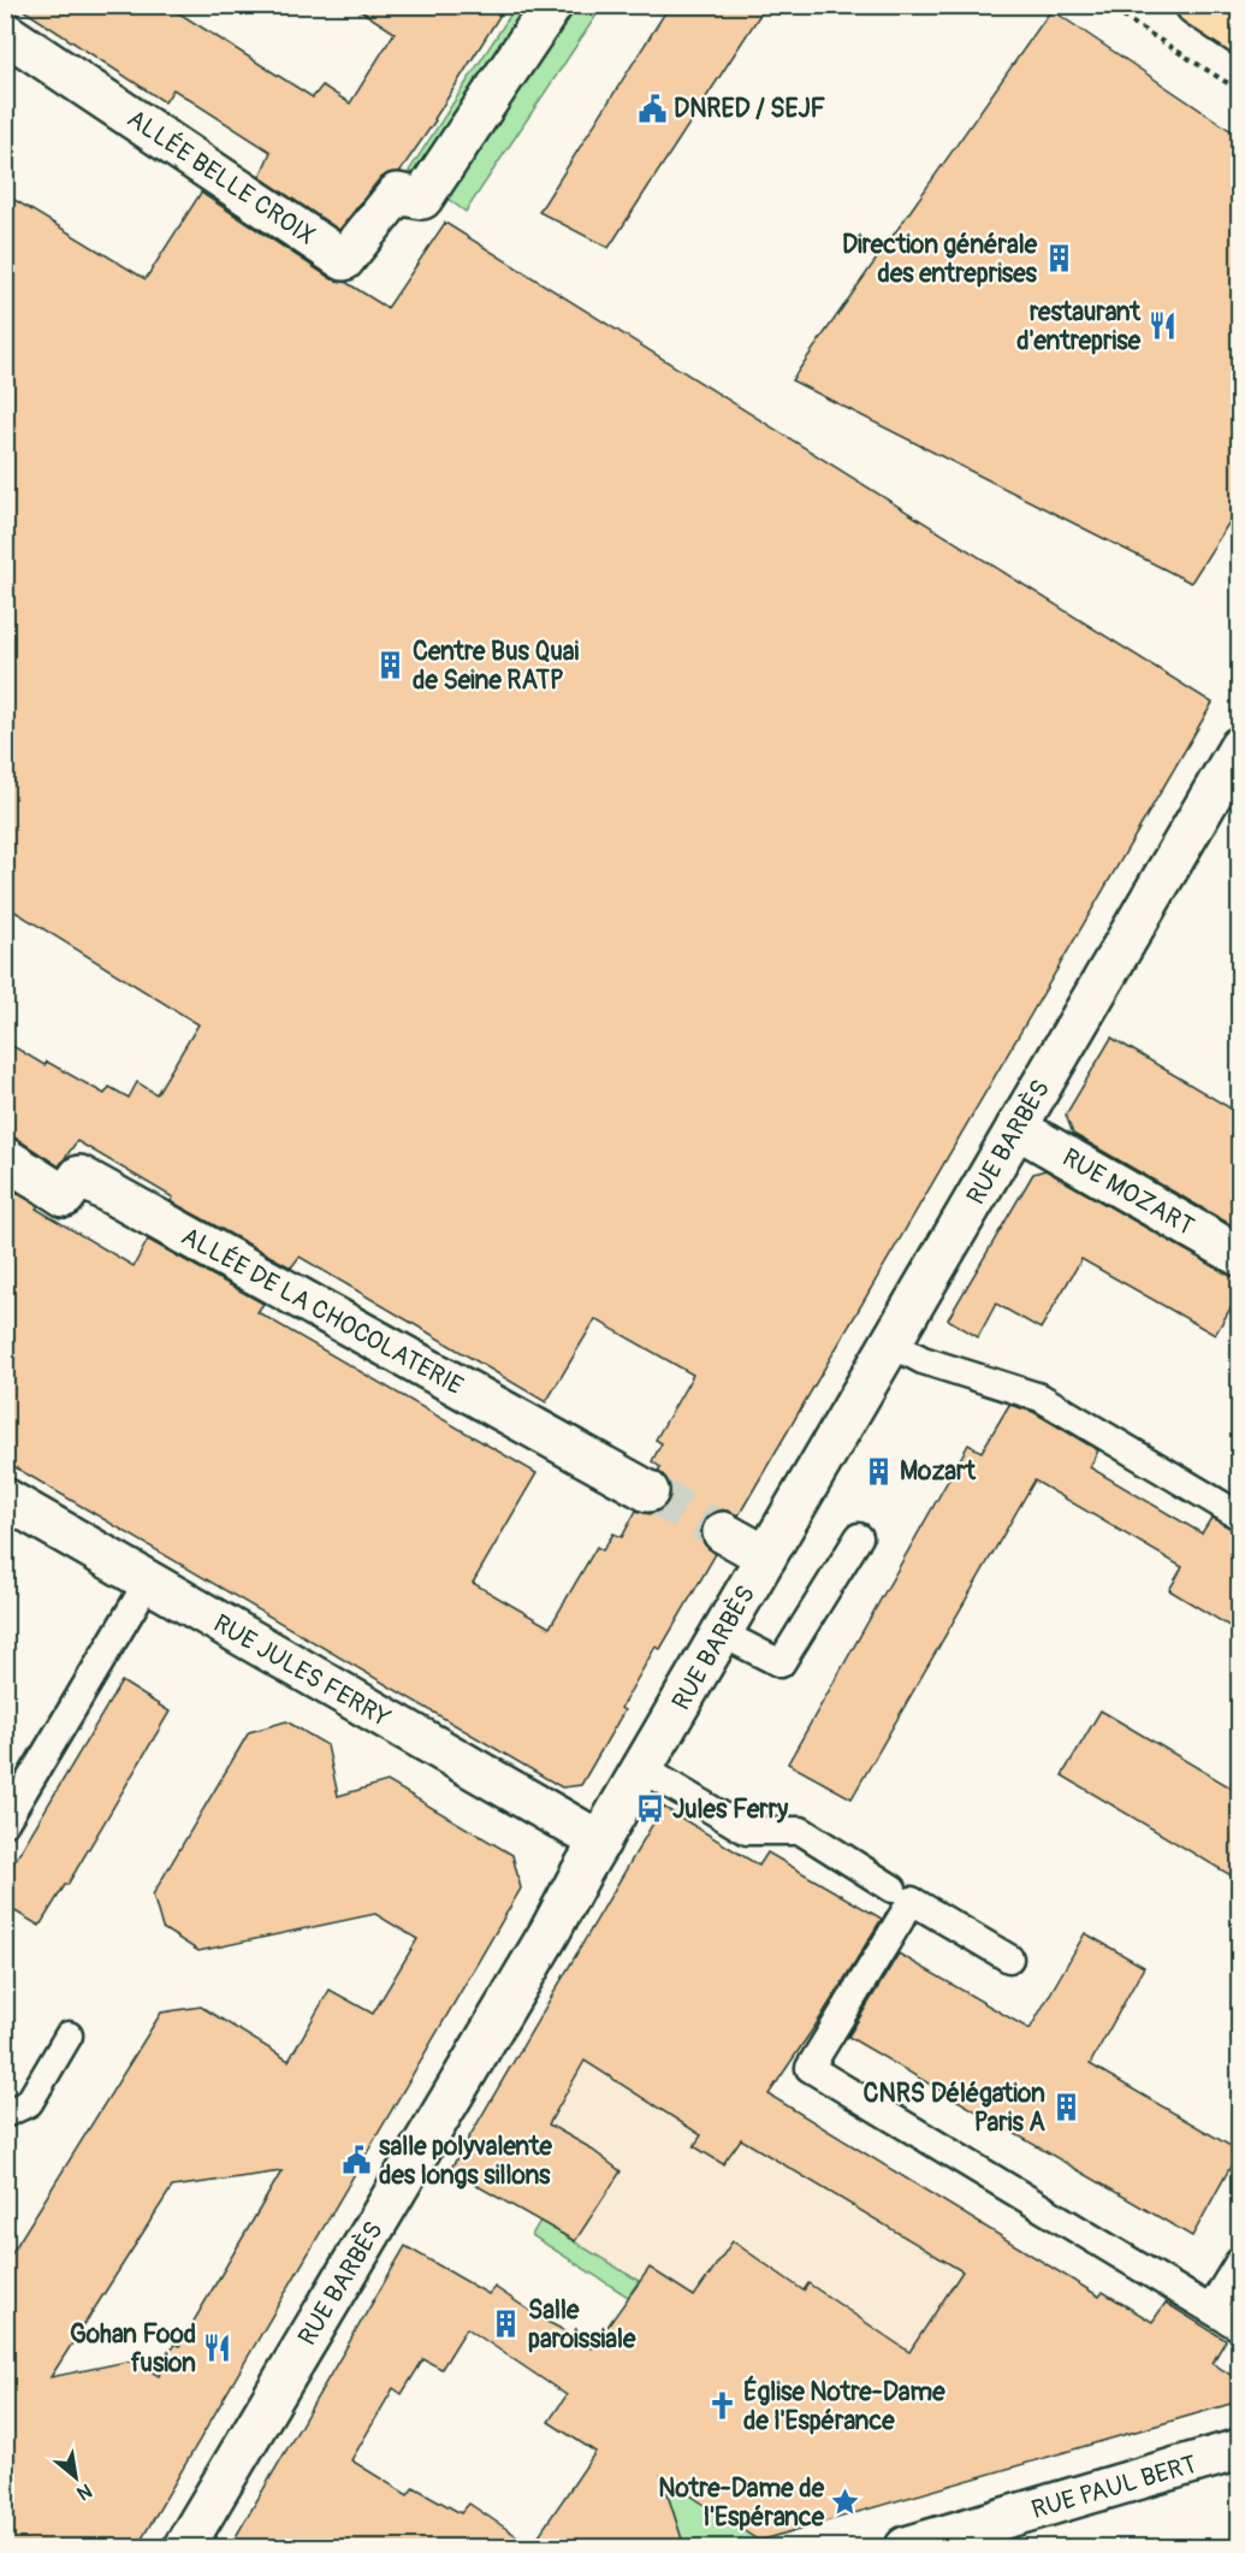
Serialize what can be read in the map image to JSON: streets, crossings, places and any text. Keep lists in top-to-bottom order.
{
  "streets": {
    "street": [
      "ALLÉE BELLE CROIX",
      "RUE BARBÈS",
      "RUE MOZART",
      "ALLÉE DE LA CHOCOLATERIE",
      "RUE JULES FERRY",
      "RUE PAUL BERT"
    ]
  },
  "crossings": [
    ["RUE BARBÈS", "RUE MOZART"],
    ["RUE BARBÈS", "RUE JULES FERRY"]
  ],
  "places": {
    "public building": ["DNRED / SEJF", "salle polyvalente des longs sillons"],
    "building": [
      "Direction générale des entreprises",
      "Centre Bus Quai de Seine RATP",
      "Mozart",
      "CNRS Délégation Paris A",
      "Salle paroissiale"
    ],
    "restaurant": ["restaurant d'entreprise", "Gohan Food fusion"],
    "bus stop": ["Jules Ferry"],
    "church": ["Église Notre-Dame de l'Espérance"],
    "place": ["Notre-Dame de l'Espérance"]
  },
  "north": "bottom right"
}
